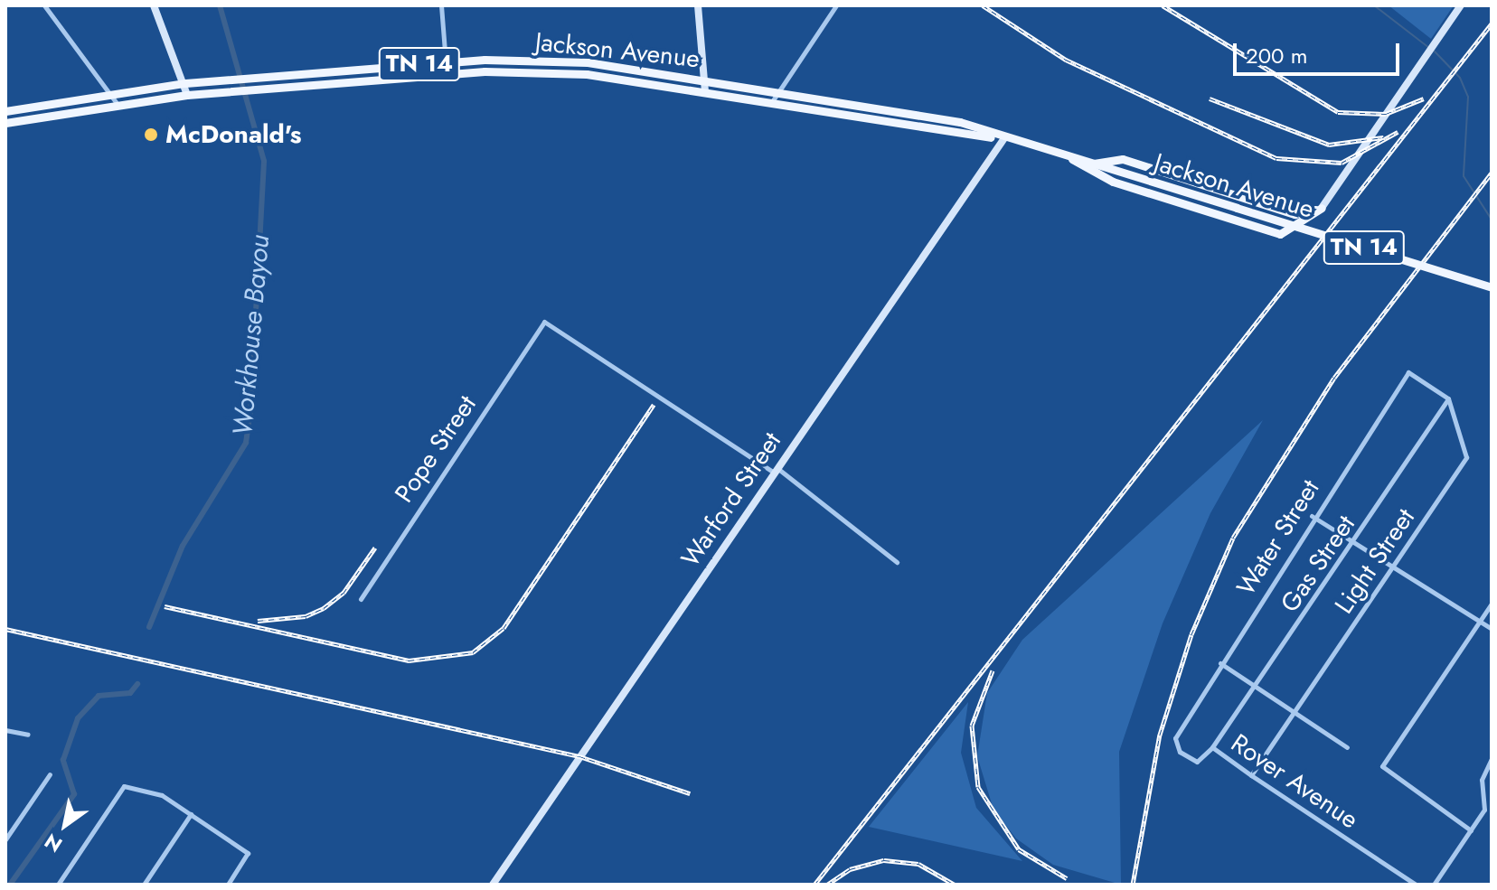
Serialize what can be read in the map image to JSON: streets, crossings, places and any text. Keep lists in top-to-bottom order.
{
  "streets": {
    "main road": ["Jackson Avenue", "TN 14", "Warford Street"],
    "street": [
      "Pope Street",
      "Water Street",
      "Light Street",
      "Gas Street",
      "Rover Avenue"
    ]
  },
  "crossings": [
    ["Jackson Avenue", "Warford Street"],
    ["Pope Street", "Warford Street"],
    ["Water Street", "Light Street"],
    ["Water Street", "Gas Street"],
    ["Water Street", "Rover Avenue"],
    ["Light Street", "Gas Street"],
    ["Light Street", "Rover Avenue"],
    ["Gas Street", "Rover Avenue"]
  ],
  "water": ["Workhouse Bayou"],
  "places": ["McDonald's"],
  "scale_bar": "200 m",
  "north": "bottom left"
}
